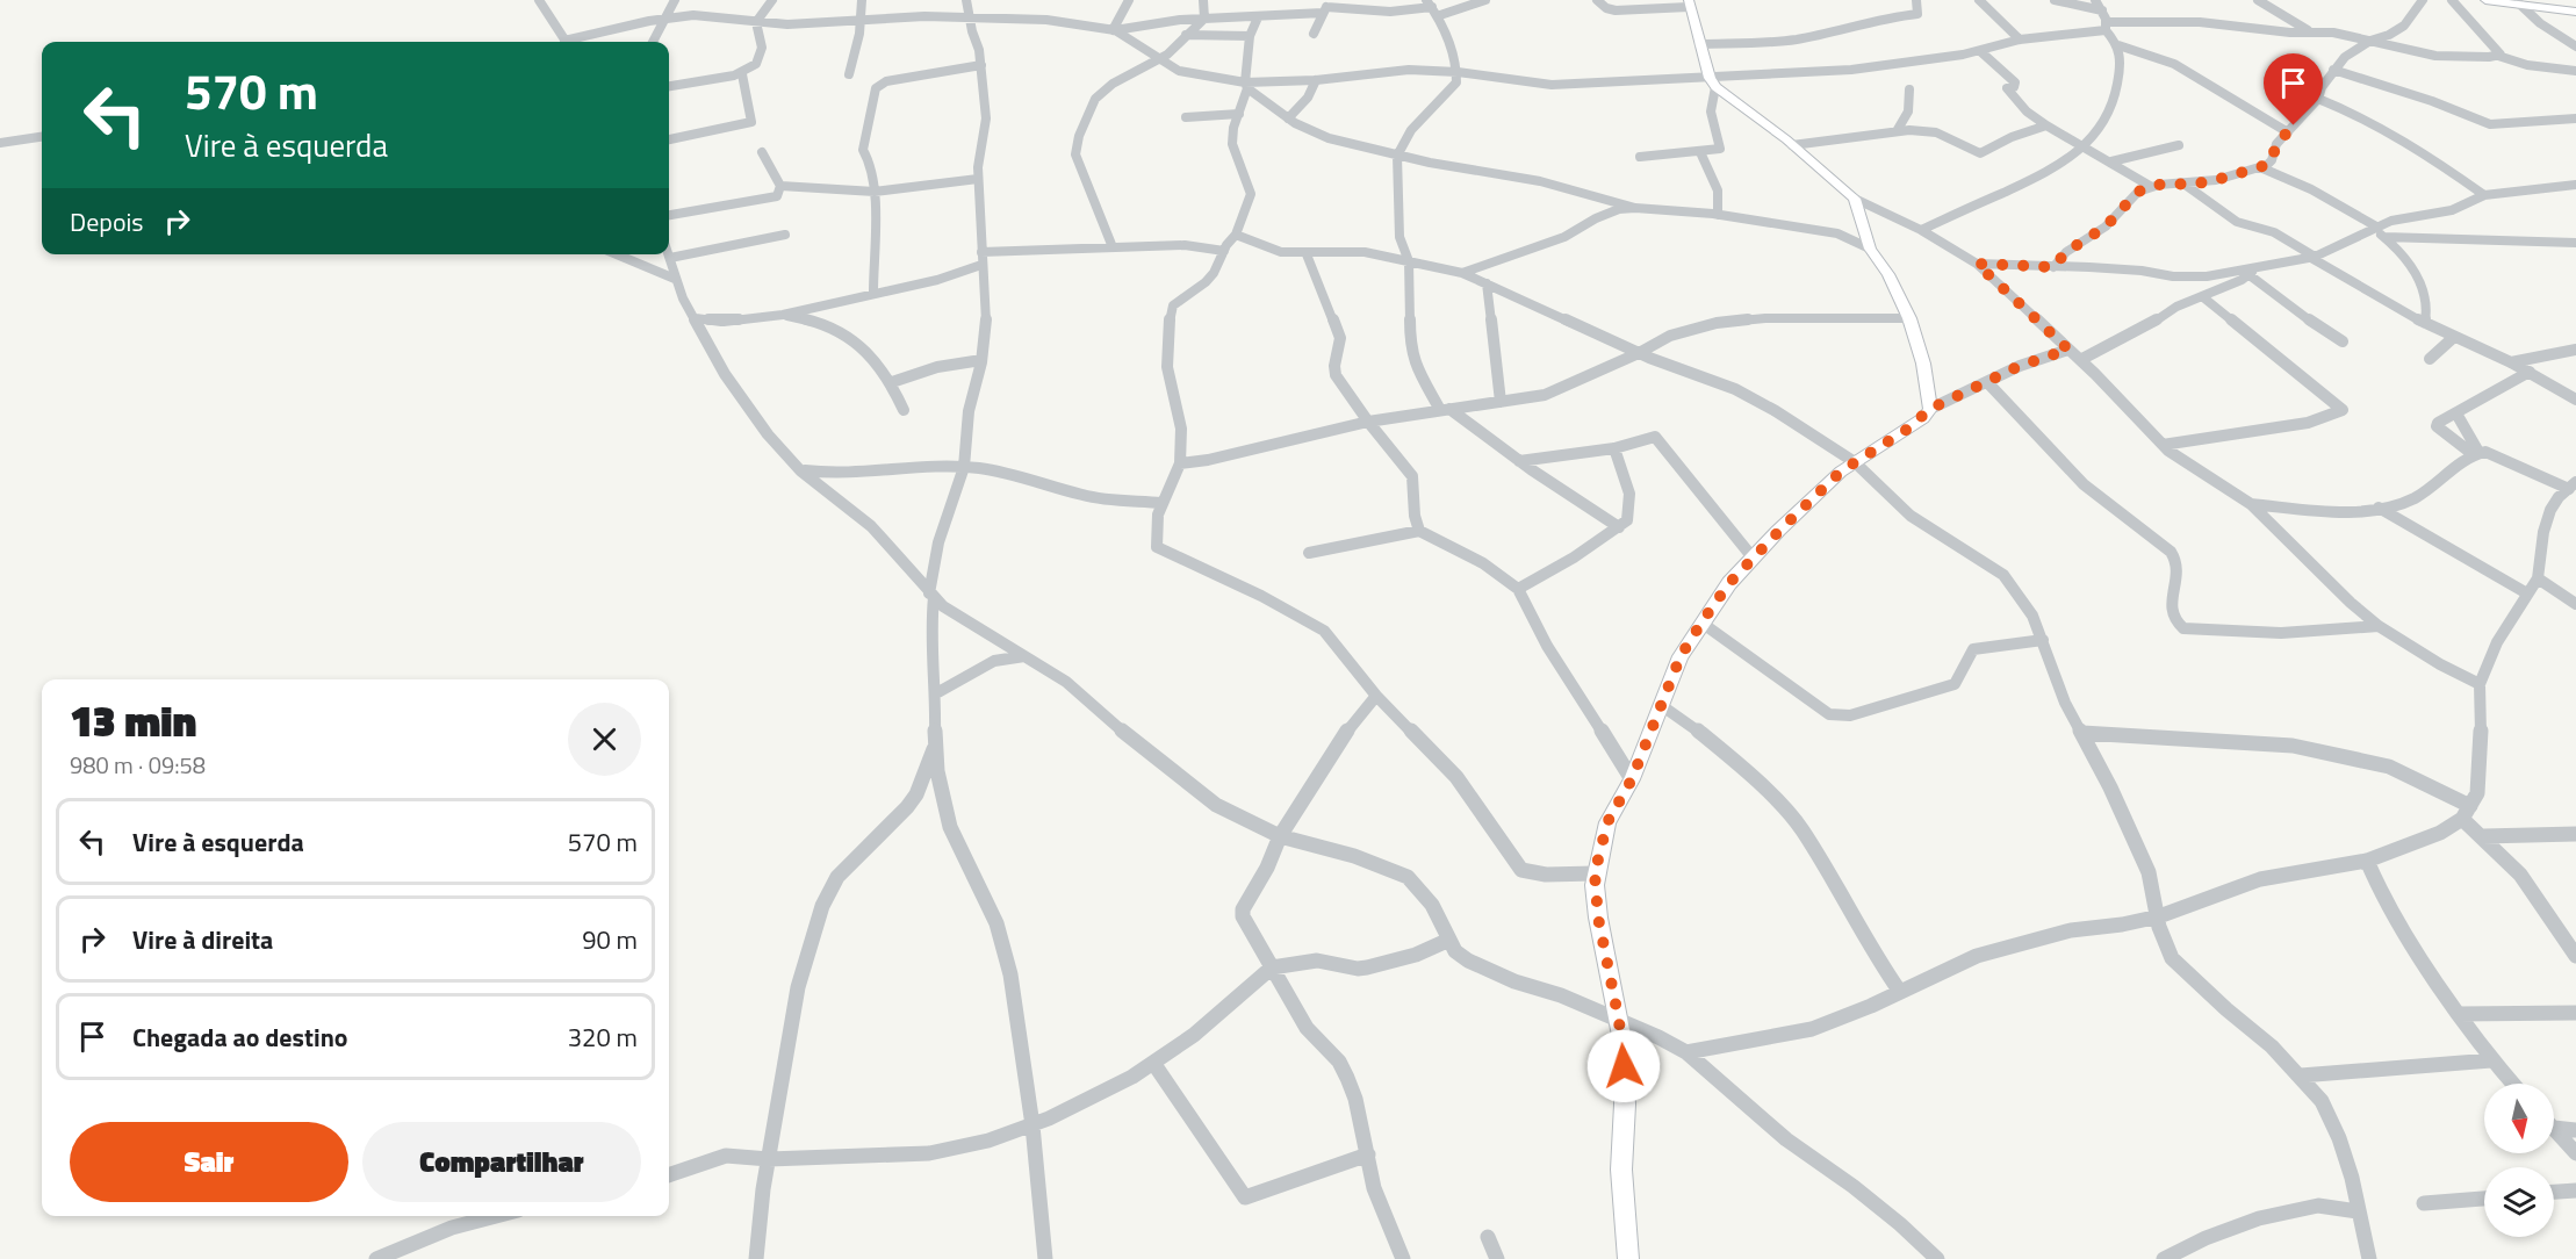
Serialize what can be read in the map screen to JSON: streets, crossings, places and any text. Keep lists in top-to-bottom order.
{
  "north": "bottom",
  "page": {
    "turn": ["570 m", "Vire à esquerda"],
    "then": "Depois",
    "heading": ["13 min", "980 m · 09:58"],
    "list": [
      {
        "name": "Vire à esquerda",
        "value": "570 m"
      },
      {
        "name": "Vire à direita",
        "value": "90 m"
      },
      {
        "name": "Chegada ao destino",
        "value": "320 m"
      }
    ],
    "buttons": ["Sair", "Compartilhar"]
  }
}
